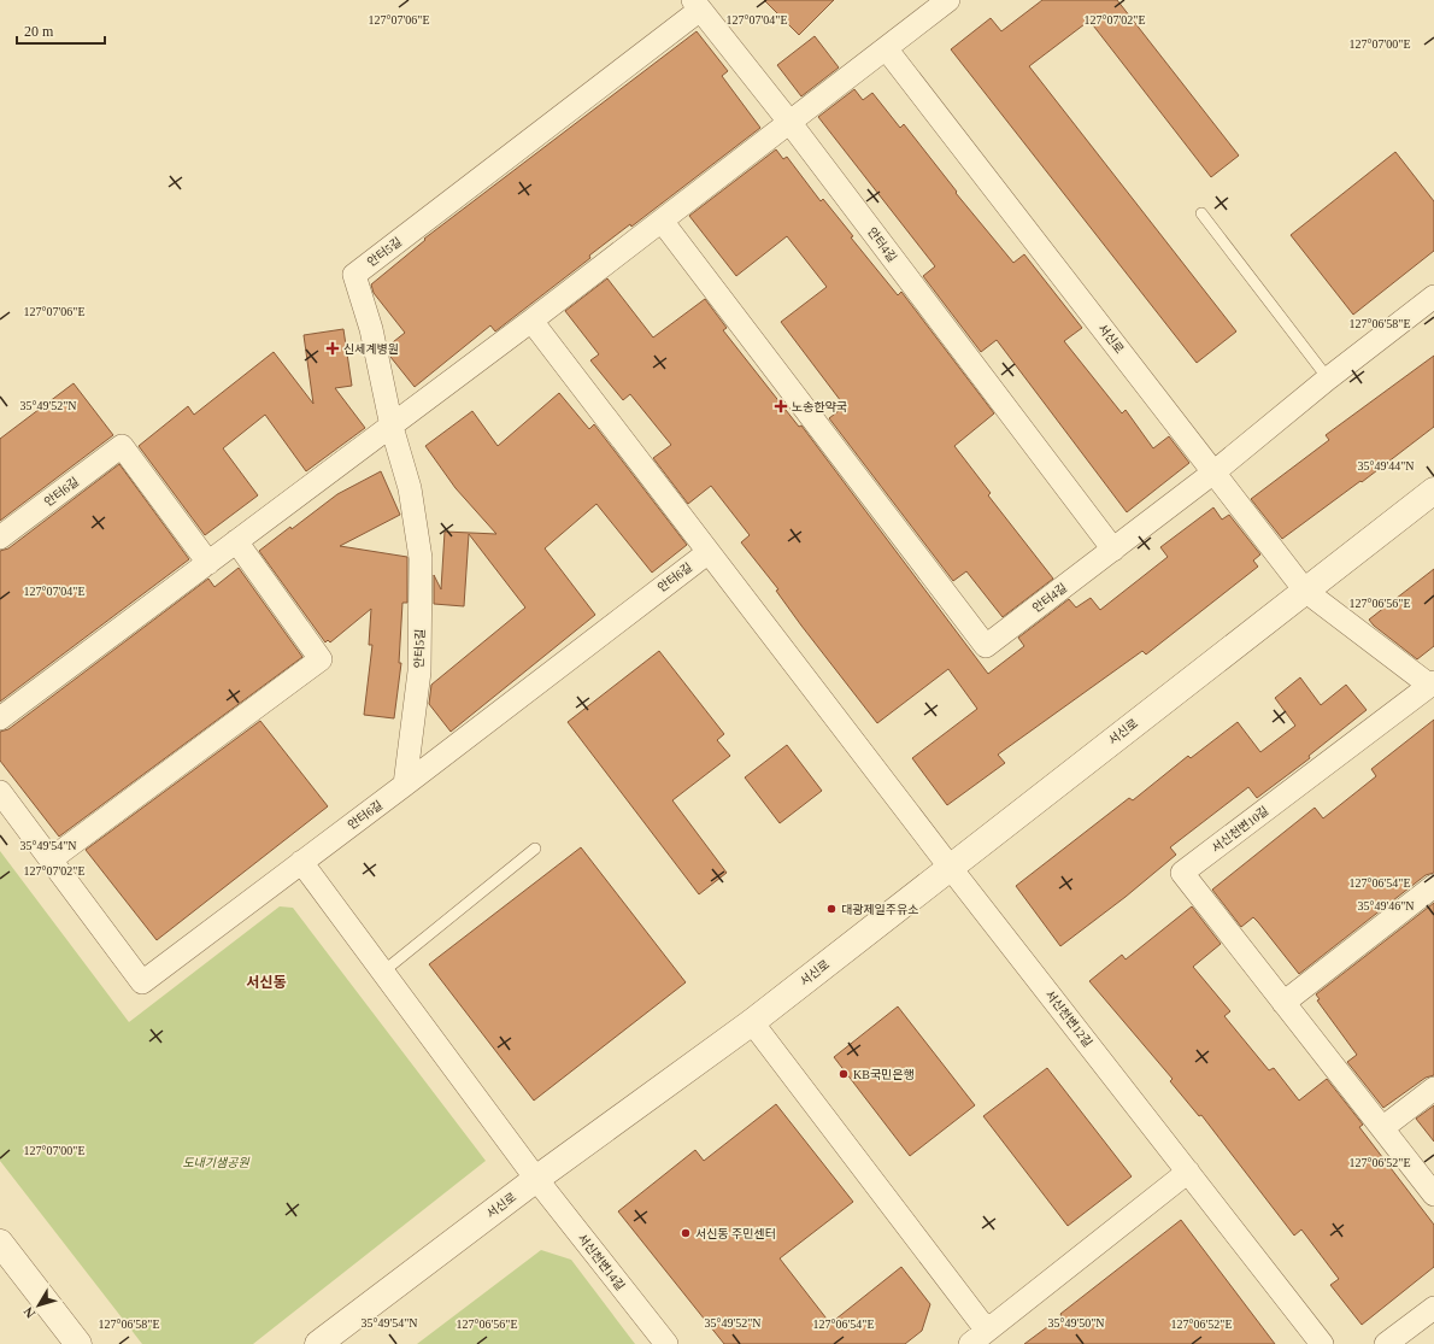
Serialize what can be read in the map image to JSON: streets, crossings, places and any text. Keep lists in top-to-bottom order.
{
  "streets": {
    "street": [
      "안터4길",
      "안터5길",
      "서신로",
      "안터6길",
      "서신천변10길",
      "서신천변12길",
      "서신천변14길"
    ]
  },
  "crossings": [
    ["안터4길", "안터5길"],
    ["안터5길", "안터6길"],
    ["서신로", "서신천변12길"],
    ["서신로", "서신천변14길"],
    ["안터6길", "서신천변14길"]
  ],
  "districts": ["서신동"],
  "parks": ["도내기샘공원"],
  "places": {
    "health": ["신세계병원", "노송한약국"],
    "other": ["대광제일주유소", "KB국민은행", "서신동 주민센터"]
  },
  "scale_bar": "20 m",
  "north": "bottom left",
  "coordinates": [
    "127°07'06\"E",
    "127°07'04\"E",
    "127°07'02\"E",
    "127°07'00\"E",
    "127°06'58\"E",
    "35°49'52\"N",
    "35°49'44\"N",
    "127°06'56\"E",
    "35°49'54\"N",
    "127°06'54\"E",
    "35°49'46\"N",
    "127°06'52\"E",
    "35°49'50\"N"
  ]
}
